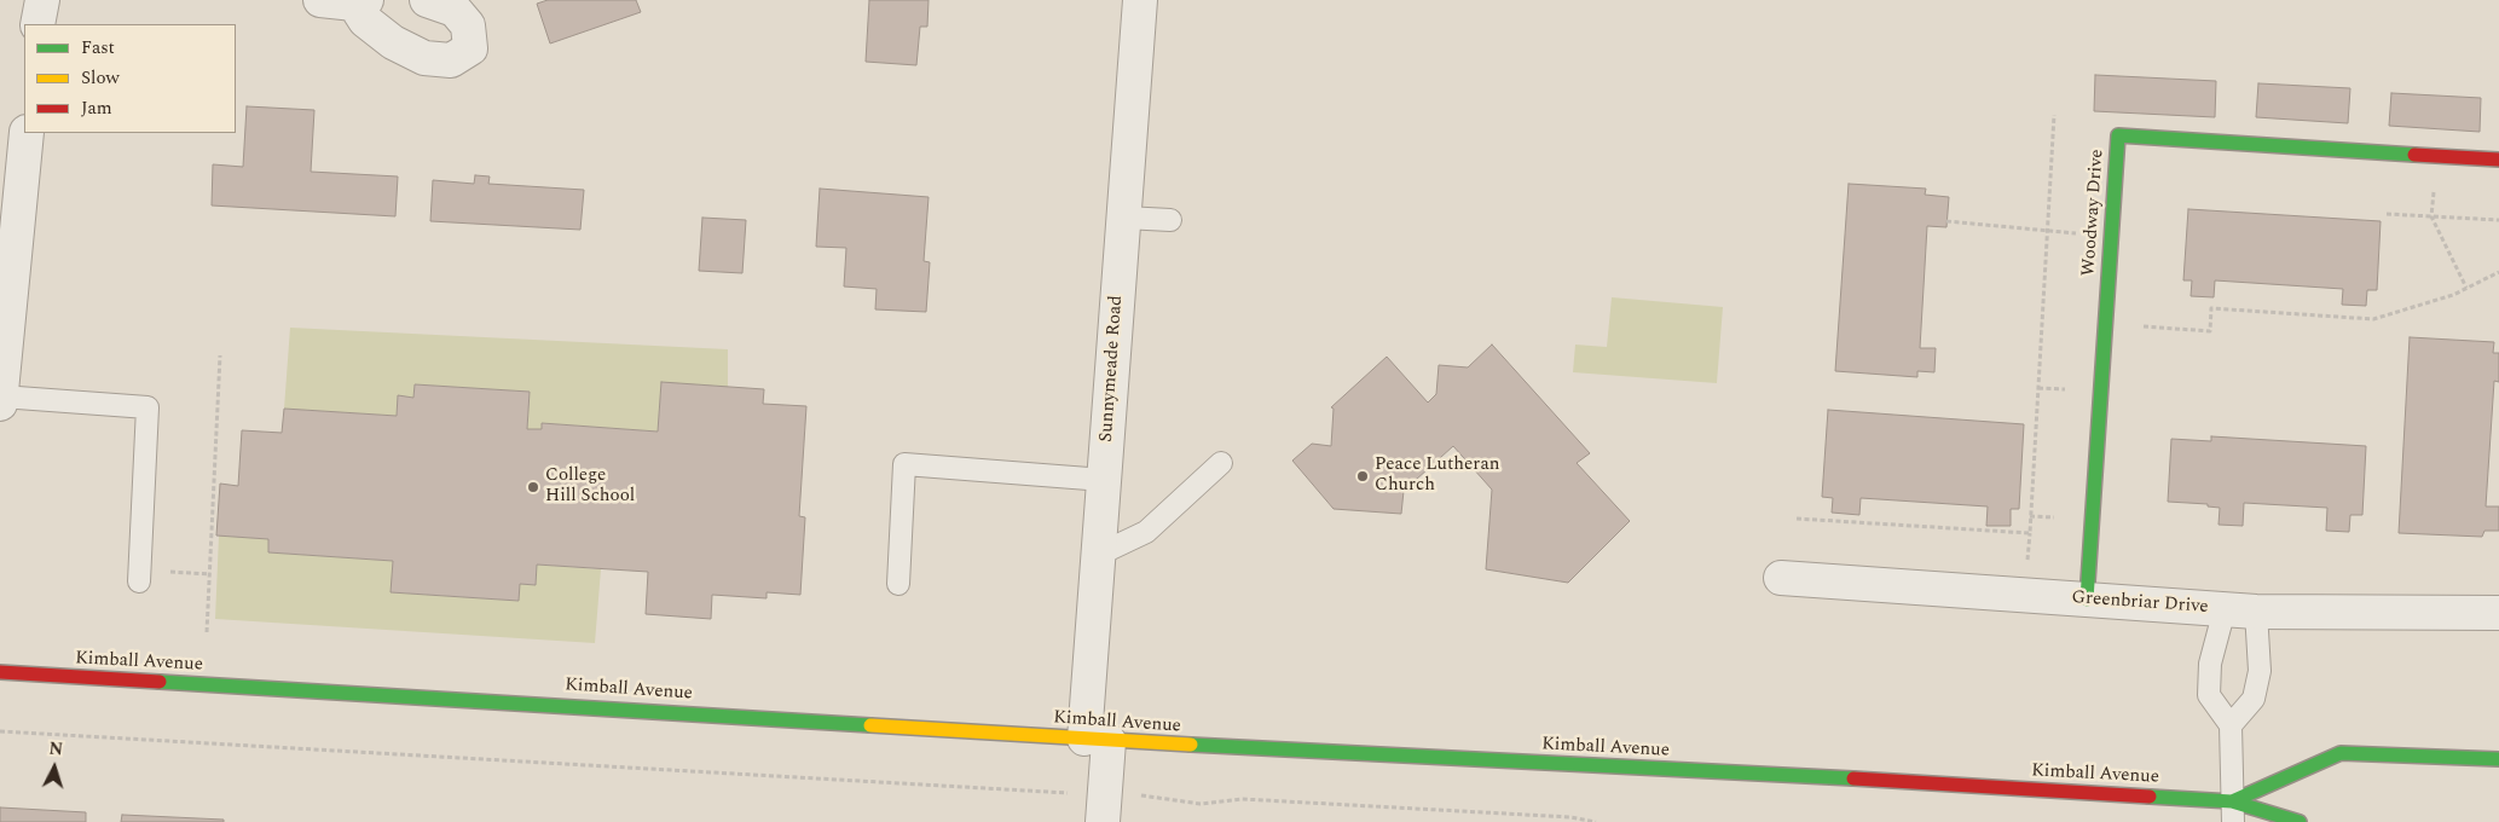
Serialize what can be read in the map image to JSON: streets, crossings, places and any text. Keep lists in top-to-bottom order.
{
  "streets": {
    "main road": ["Woodway Drive", "Kimball Avenue"],
    "street": ["Sunnymeade Road", "Greenbriar Drive"]
  },
  "crossings": [
    ["Woodway Drive", "Greenbriar Drive"],
    ["Sunnymeade Road", "Kimball Avenue"]
  ],
  "places": ["Peace Lutheran Church", "College Hill School"],
  "legend": ["Fast", "Slow", "Jam"],
  "north": "top"
}
